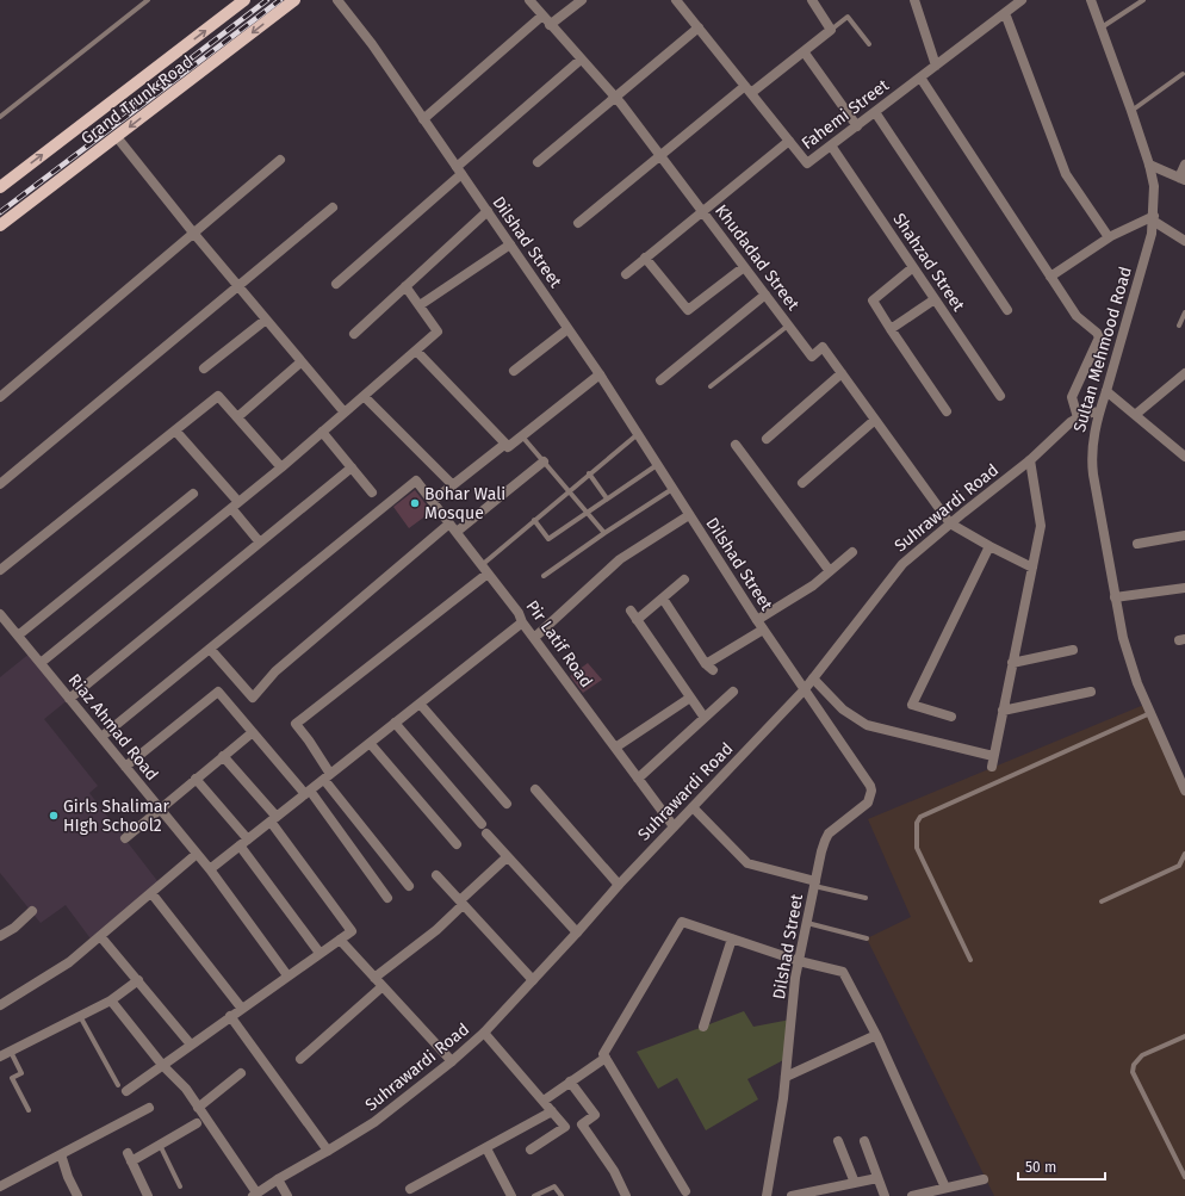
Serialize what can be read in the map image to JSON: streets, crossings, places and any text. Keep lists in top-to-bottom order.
{
  "streets": {
    "main road": ["Grand Trunk Road"],
    "street": [
      "Fahemi Street",
      "Dilshad Street",
      "Khudadad Street",
      "Shahzad Street",
      "Sultan Mehmood Road",
      "Suhrawardi Road",
      "Pir Latif Road",
      "Riaz Ahmad Road"
    ]
  },
  "crossings": [
    ["Fahemi Street", "Shahzad Street"],
    ["Dilshad Street", "Suhrawardi Road"],
    ["Khudadad Street", "Suhrawardi Road"],
    ["Sultan Mehmood Road", "Suhrawardi Road"],
    ["Suhrawardi Road", "Pir Latif Road"]
  ],
  "places": ["Bohar Wali Mosque", "Girls Shalimar HIgh School2"],
  "scale_bar": "50 m"
}
